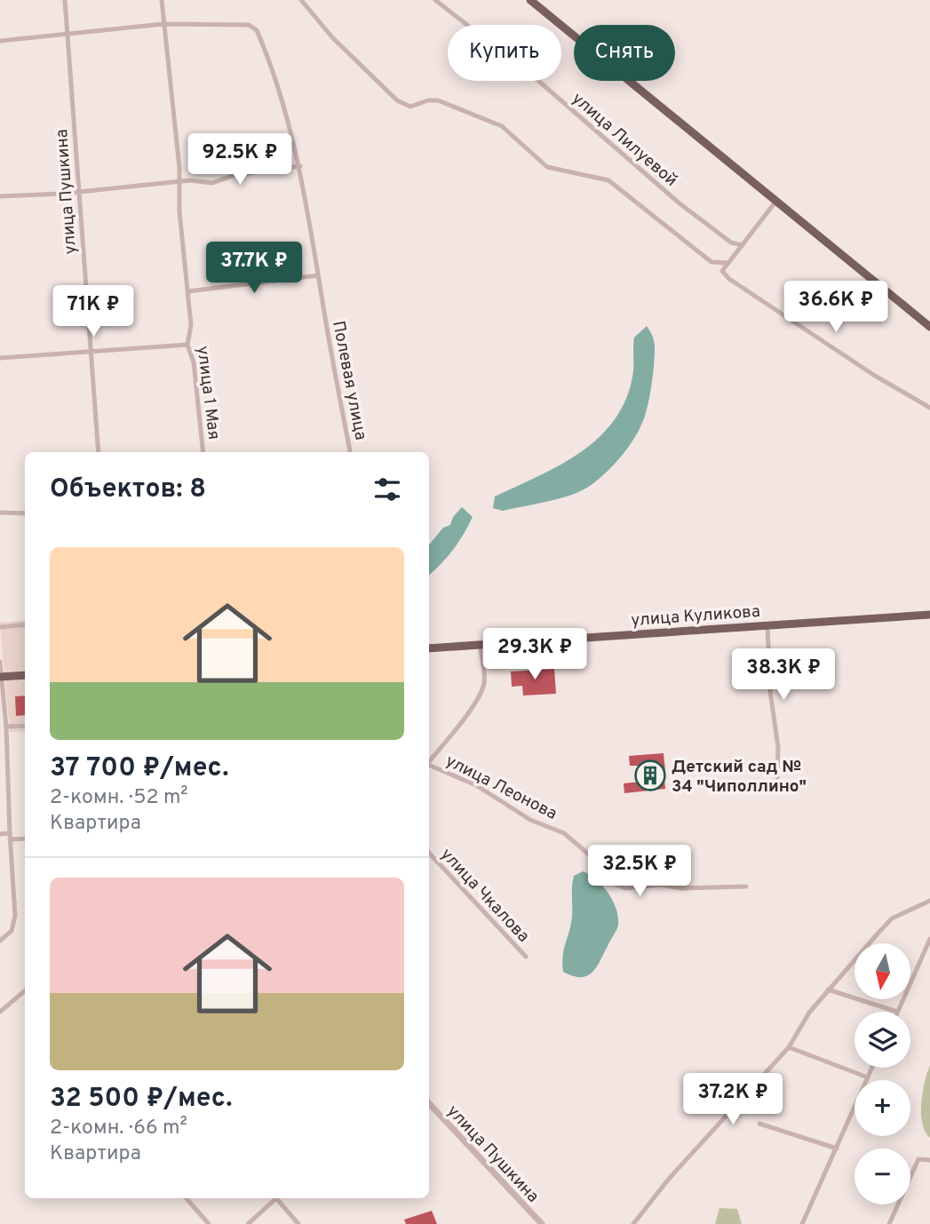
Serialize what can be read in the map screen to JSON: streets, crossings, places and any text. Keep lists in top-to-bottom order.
{
  "streets": {
    "main road": ["улица Куликова"],
    "street": [
      "улица Лилуевой",
      "улица Пушкина",
      "Полевая улица",
      "улица 1 Мая",
      "улица Леонова",
      "улица Чкалова"
    ]
  },
  "crossings": [
    ["Полевая улица", "улица 1 Мая"]
  ],
  "places": {
    "building": ["Детский сад № 34 \"Чиполлино\""]
  },
  "north": "bottom",
  "page": {
    "chip": ["Купить", "Снять"],
    "price": [
      "92.5K ₽",
      "37.7K ₽",
      "36.6K ₽",
      "71K ₽",
      "29.3K ₽",
      "38.3K ₽",
      "32.5K ₽",
      "37.2K ₽"
    ],
    "heading": "Объектов: 8",
    "list": [
      {
        "name": "37 700 ₽/мес.",
        "note": "2-комн. · 52 m² · Квартира"
      },
      {
        "name": "32 500 ₽/мес.",
        "note": "2-комн. · 66 m² · Квартира"
      }
    ],
    "map_buttons": ["+", "−"]
  }
}
